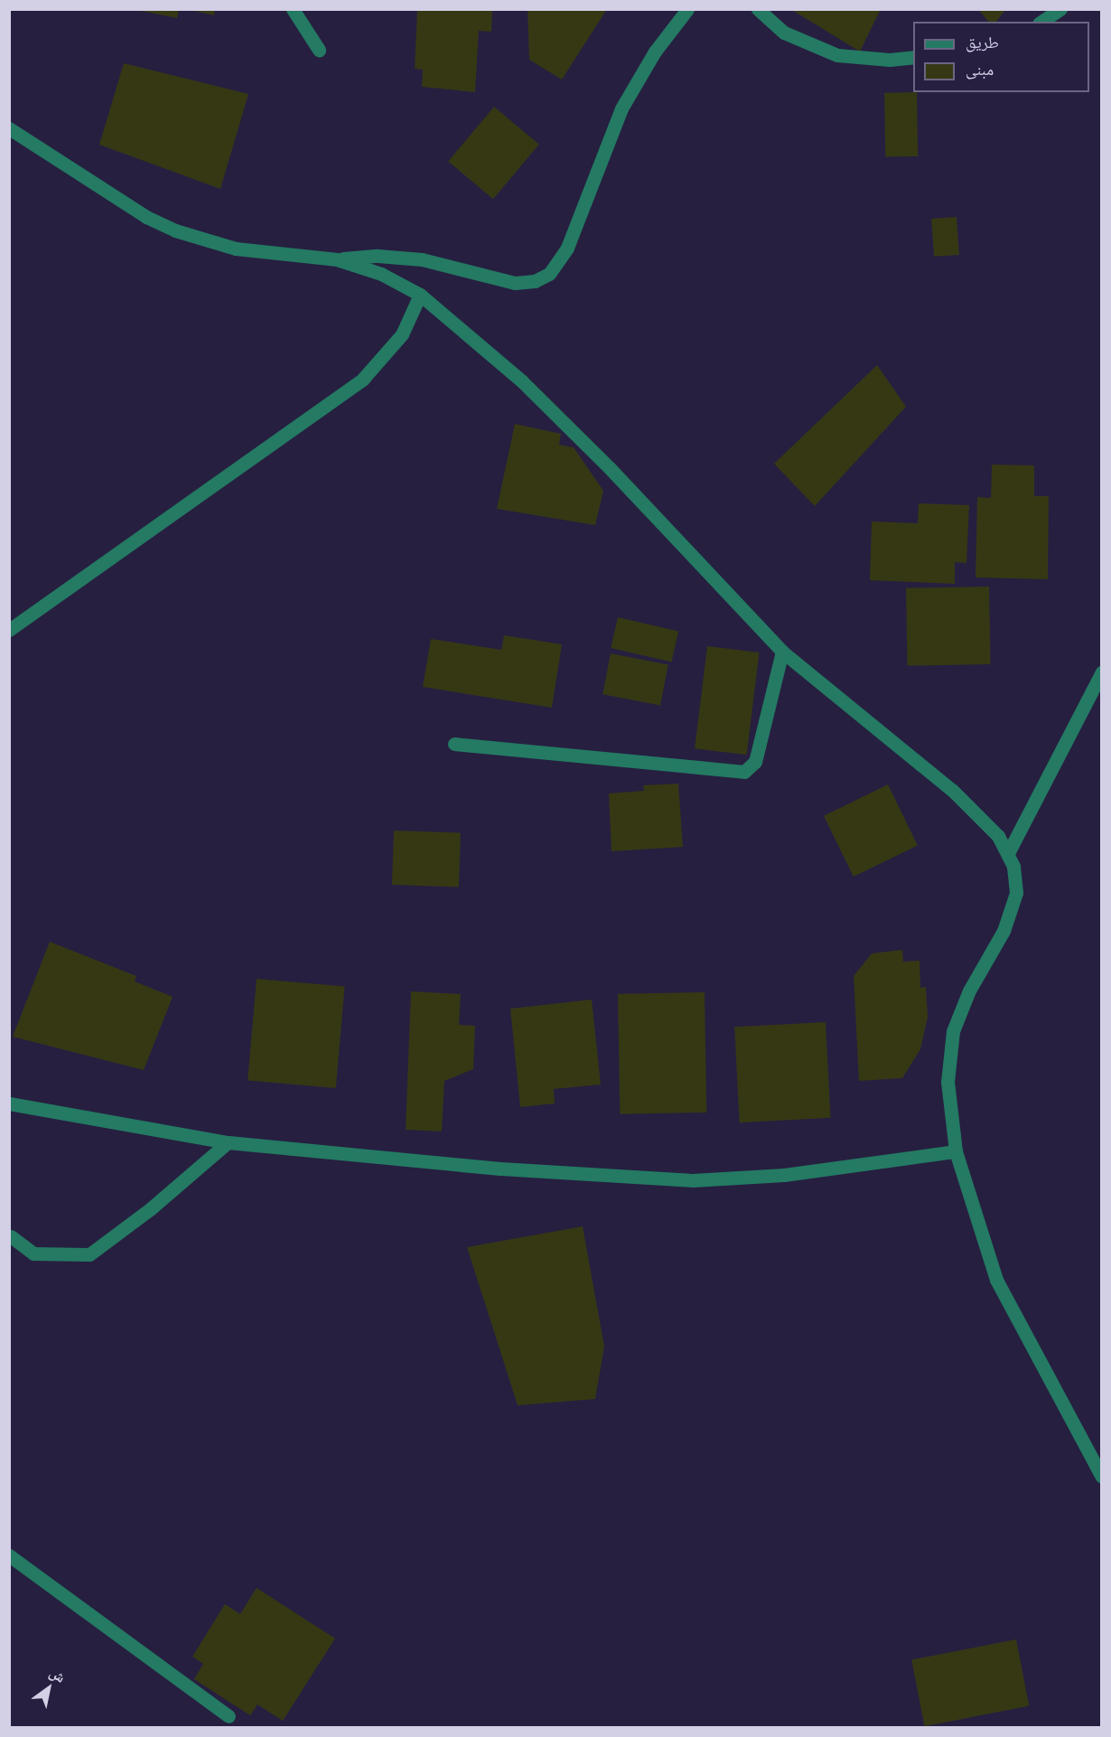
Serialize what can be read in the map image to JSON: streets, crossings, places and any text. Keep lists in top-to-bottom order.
{
  "legend": ["طريق", "مبنى"],
  "north": "top right"
}
